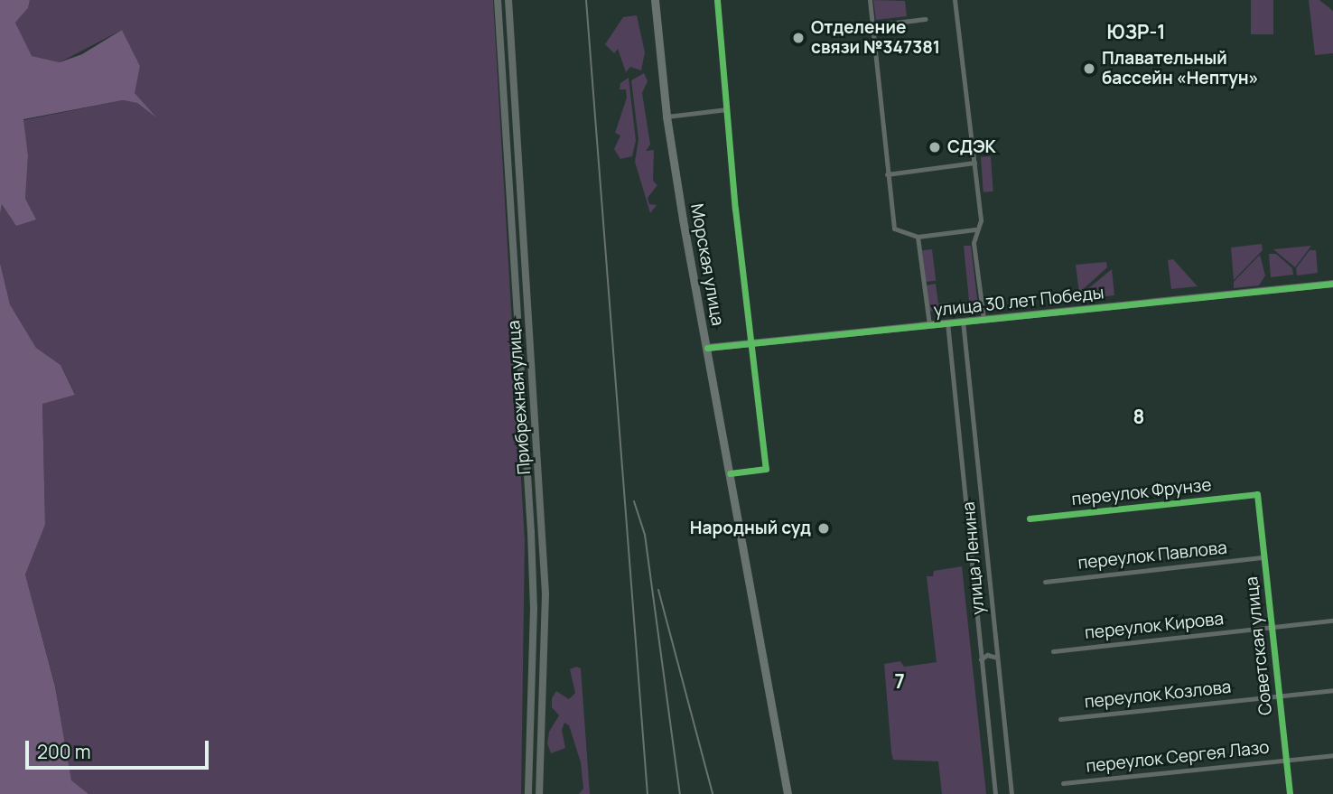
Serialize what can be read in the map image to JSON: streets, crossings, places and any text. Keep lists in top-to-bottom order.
{
  "streets": {
    "main road": ["Морская улица", "улица 30 лет Победы", "Прибрежная улица"],
    "street": [
      "переулок Фрунзе",
      "переулок Павлова",
      "улица Ленина",
      "переулок Кирова",
      "Советская улица",
      "переулок Козлова",
      "переулок Сергея Лазо"
    ]
  },
  "crossings": [
    ["Морская улица", "улица 30 лет Победы"],
    ["улица 30 лет Победы", "улица Ленина"],
    ["переулок Фрунзе", "Советская улица"],
    ["переулок Павлова", "Советская улица"],
    ["переулок Кирова", "Советская улица"],
    ["Советская улица", "переулок Козлова"],
    ["Советская улица", "переулок Сергея Лазо"]
  ],
  "districts": ["ЮЗР-1", "8", "7"],
  "places": [
    "Отделение связи №347381",
    "Плавательный бассейн «Нептун»",
    "СДЭК",
    "Народный суд"
  ],
  "scale_bar": "200 m"
}
